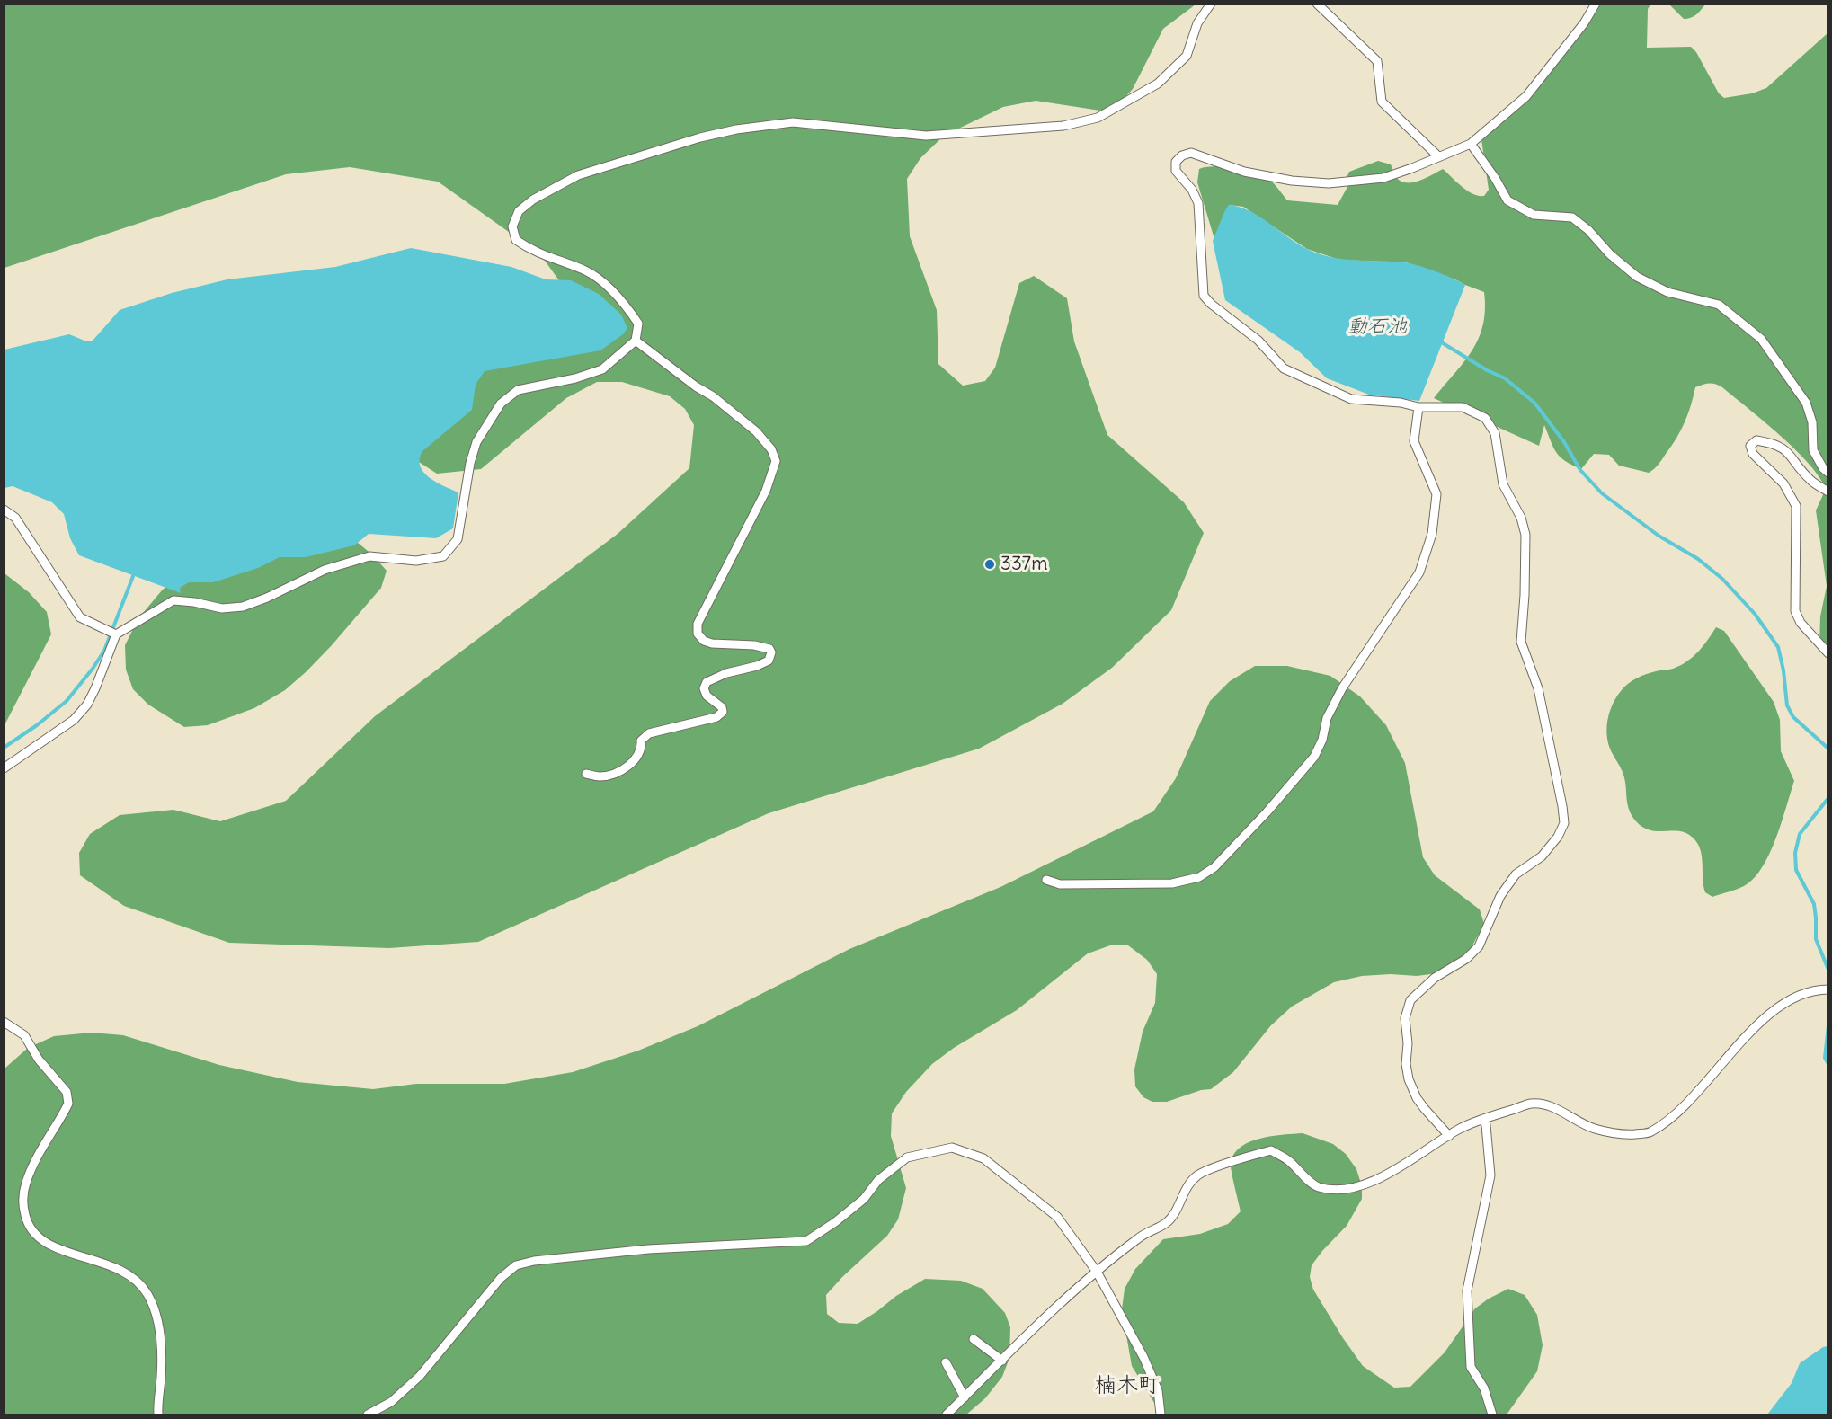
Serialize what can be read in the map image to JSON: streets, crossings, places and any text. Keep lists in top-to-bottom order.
{
  "districts": ["楠木町"],
  "water": ["動石池"],
  "places": ["337m"]
}
